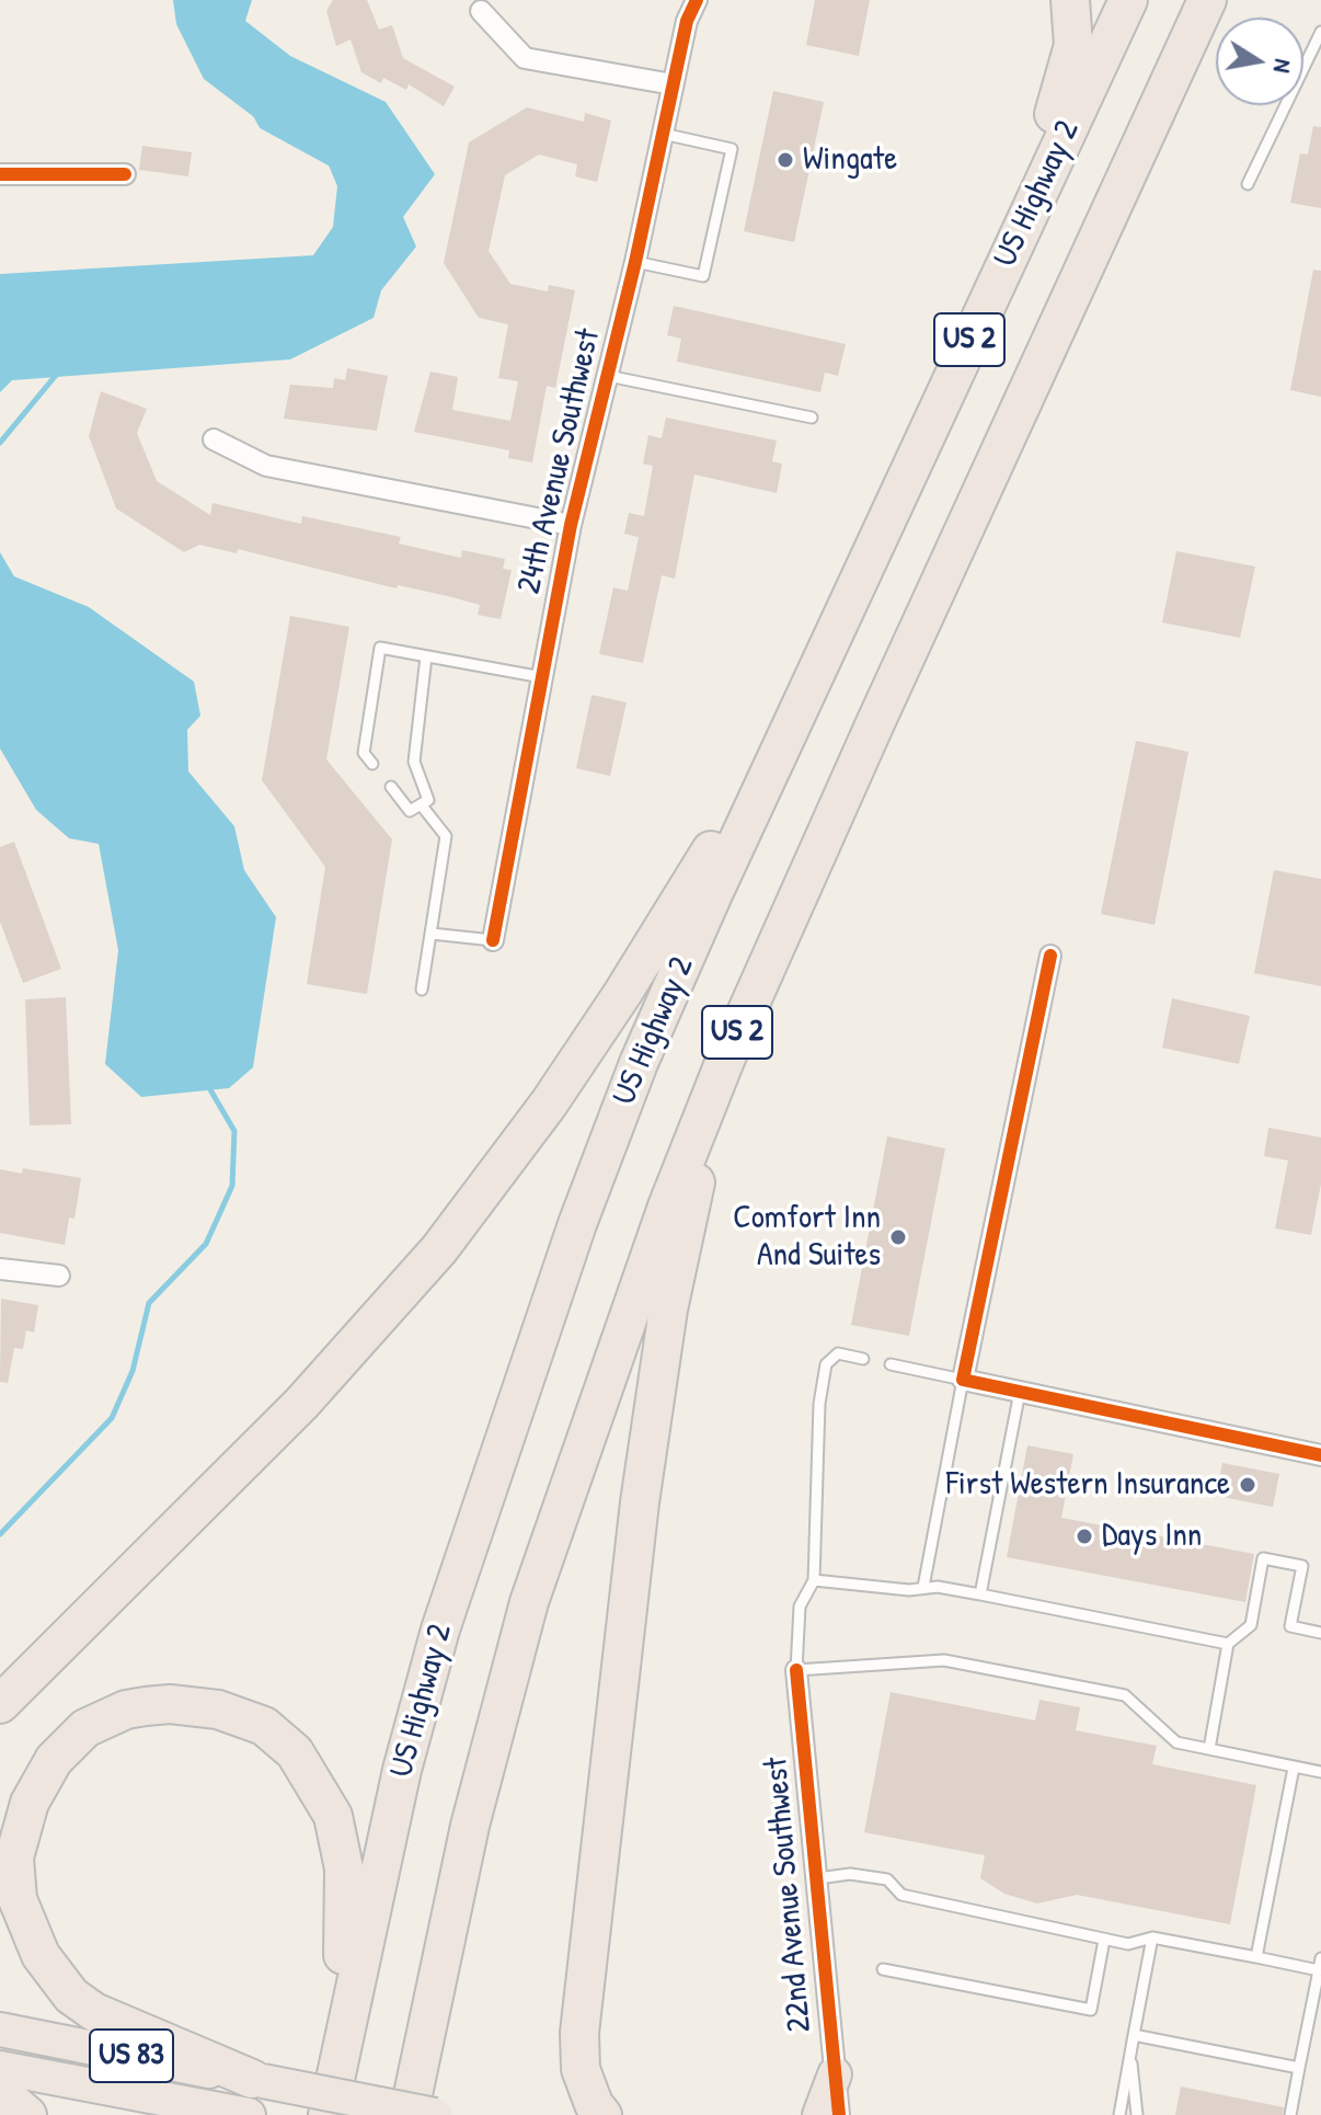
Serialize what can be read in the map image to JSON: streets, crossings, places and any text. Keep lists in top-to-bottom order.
{
  "streets": {
    "highway": ["US Highway 2", "US 2", "US 83"],
    "street": ["24th Avenue Southwest", "22nd Avenue Southwest"]
  },
  "places": [
    "Wingate",
    "Comfort Inn And Suites",
    "First Western Insurance",
    "Days Inn"
  ],
  "north": "right"
}
